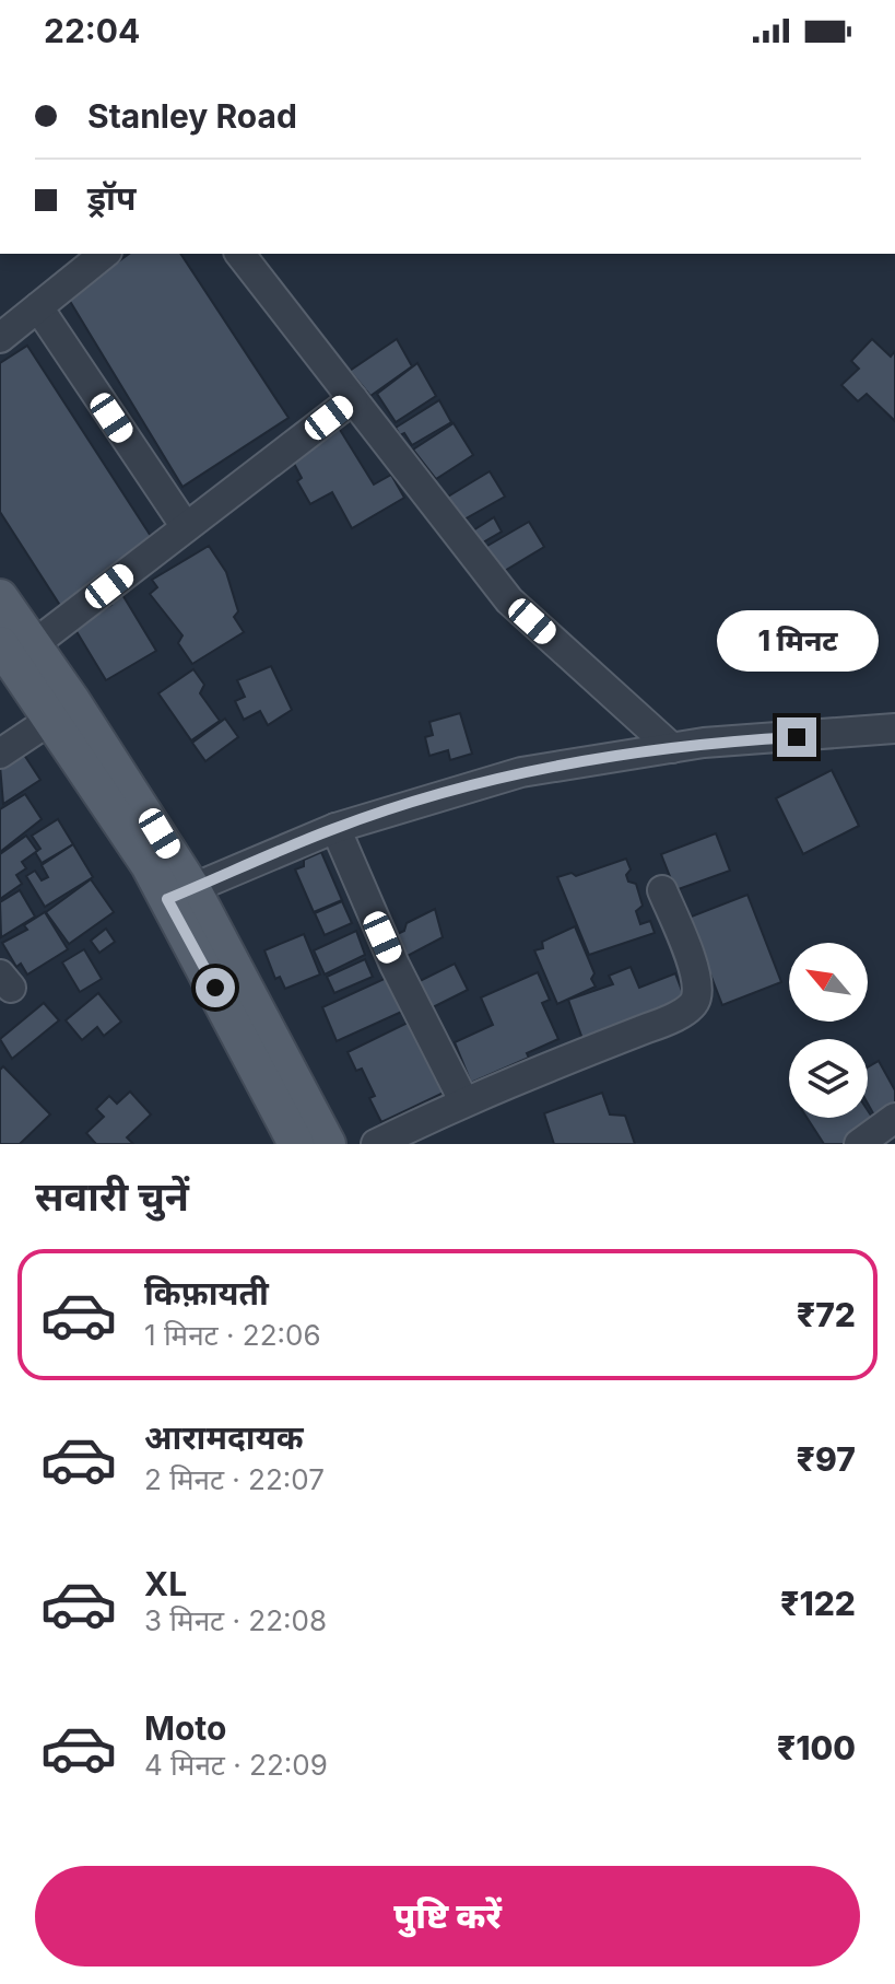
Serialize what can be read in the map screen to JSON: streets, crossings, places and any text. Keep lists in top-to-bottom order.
{
  "north": "top left",
  "page": {
    "status": "22:04",
    "banner": ["Stanley Road", "ड्रॉप"],
    "bubble": "1 मिनट",
    "heading": "सवारी चुनें",
    "list": [
      {
        "name": "किफ़ायती",
        "note": "1 मिनट · 22:06",
        "value": "₹72"
      },
      {
        "name": "आरामदायक",
        "note": "2 मिनट · 22:07",
        "value": "₹97"
      },
      {
        "name": "XL",
        "note": "3 मिनट · 22:08",
        "value": "₹122"
      },
      {
        "name": "Moto",
        "note": "4 मिनट · 22:09",
        "value": "₹100"
      }
    ],
    "buttons": "पुष्टि करें"
  }
}
